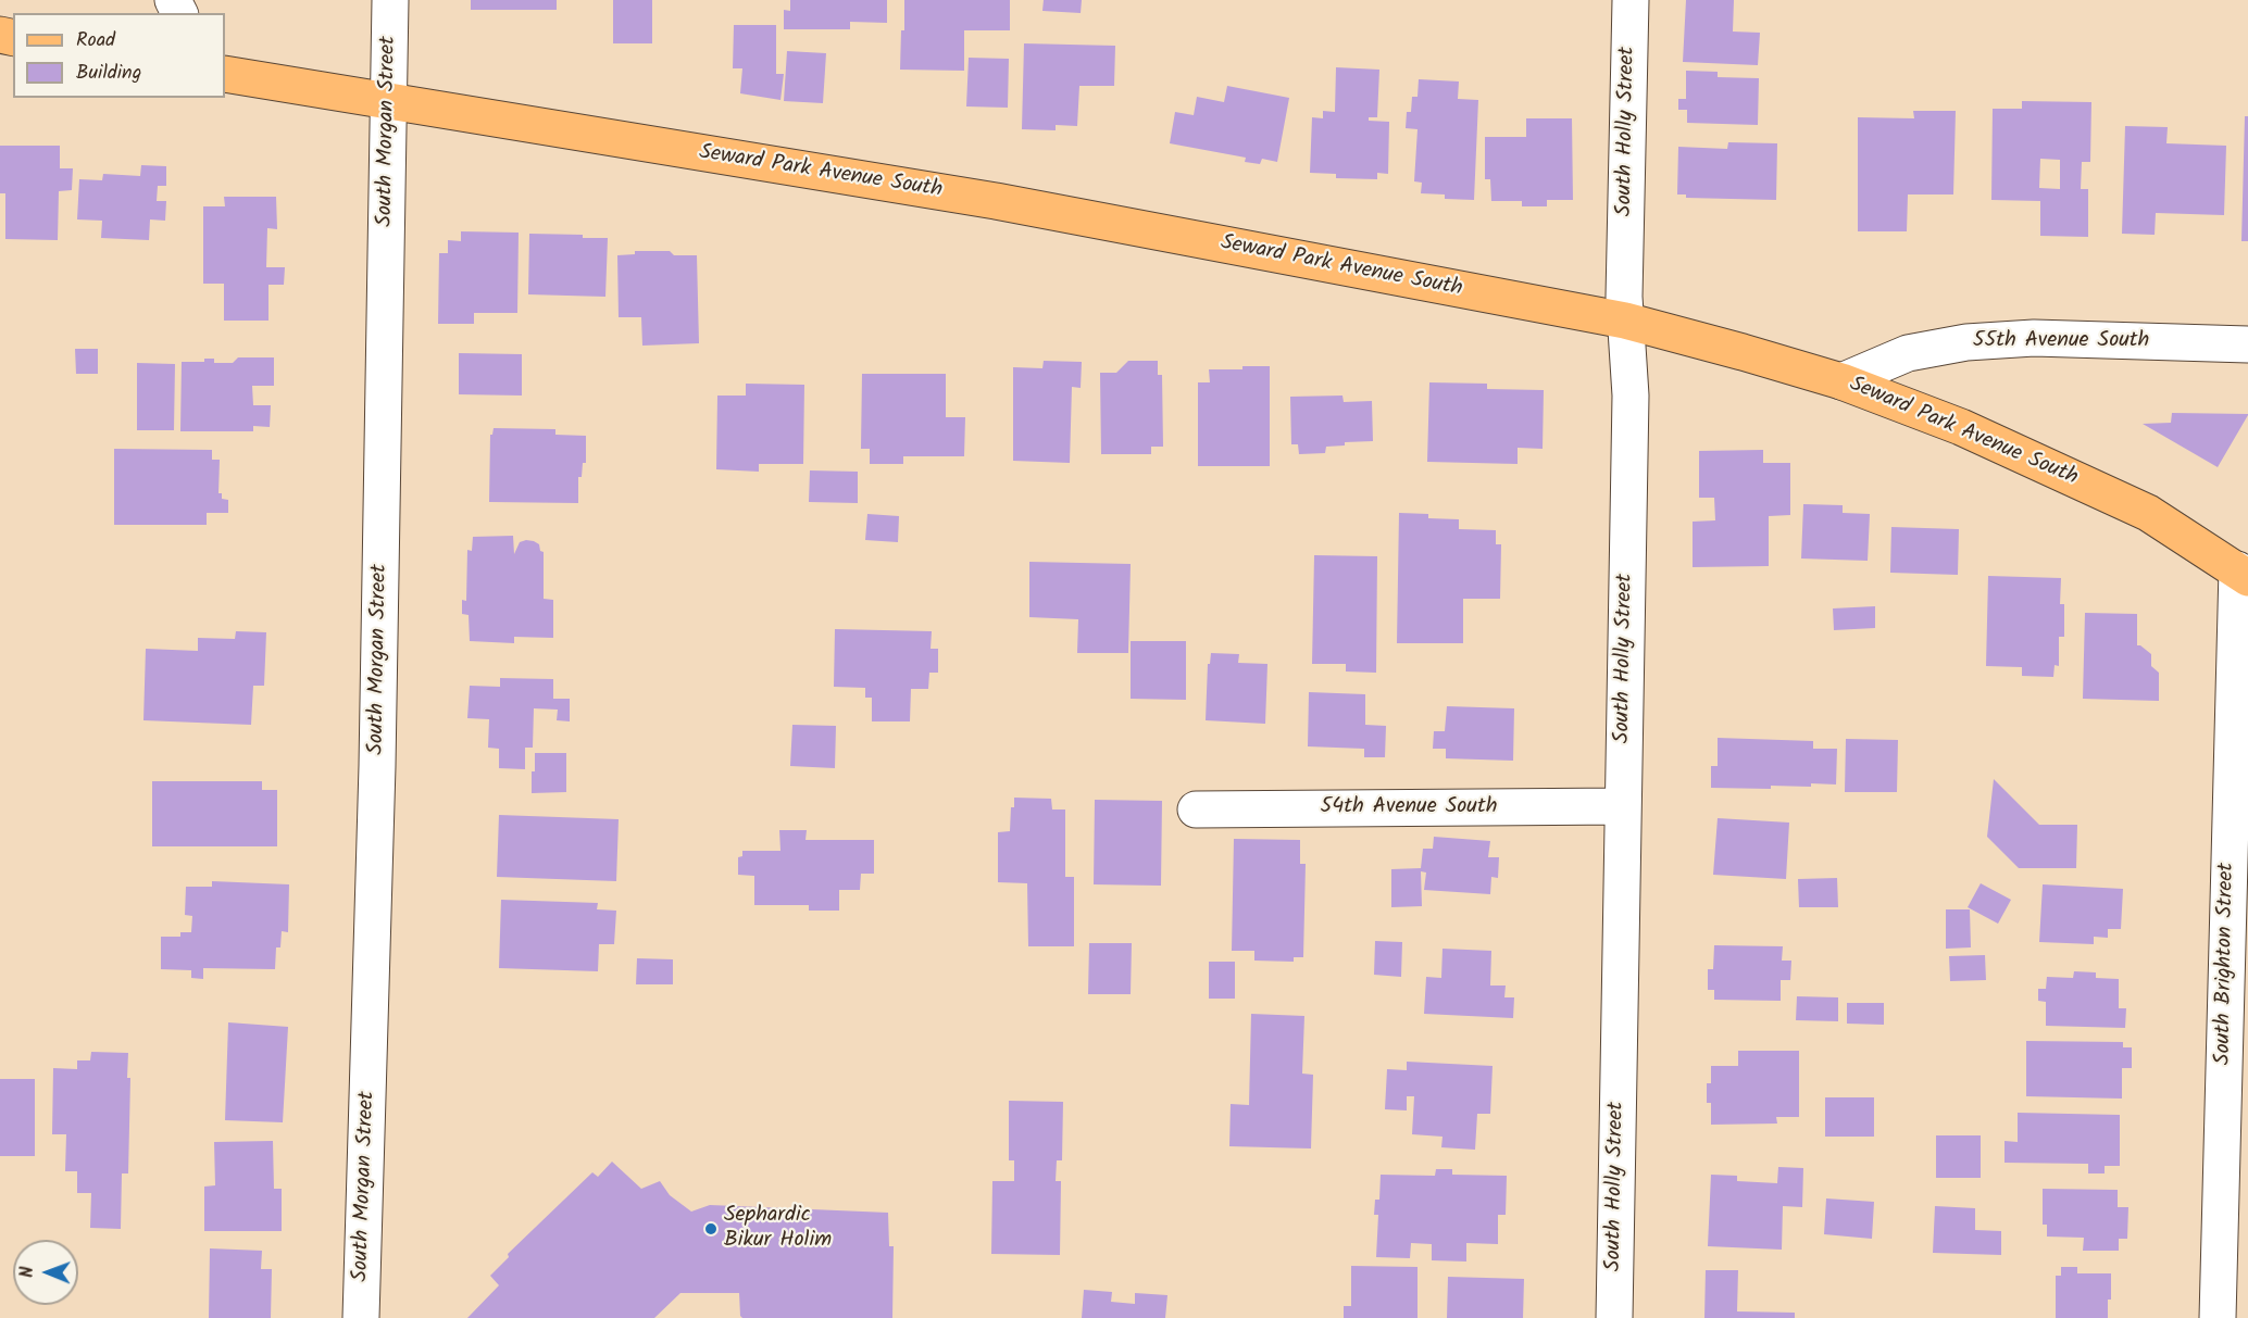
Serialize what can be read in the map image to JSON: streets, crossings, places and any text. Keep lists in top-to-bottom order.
{
  "streets": {
    "main road": ["Seward Park Avenue South"],
    "street": [
      "South Morgan Street",
      "South Holly Street",
      "55th Avenue South",
      "54th Avenue South",
      "South Brighton Street"
    ]
  },
  "crossings": [
    ["South Morgan Street", "Seward Park Avenue South"],
    ["South Holly Street", "Seward Park Avenue South"],
    ["South Holly Street", "54th Avenue South"],
    ["Seward Park Avenue South", "55th Avenue South"],
    ["Seward Park Avenue South", "South Brighton Street"]
  ],
  "places": ["Sephardic Bikur Holim"],
  "legend": ["Road", "Building"],
  "north": "left"
}
